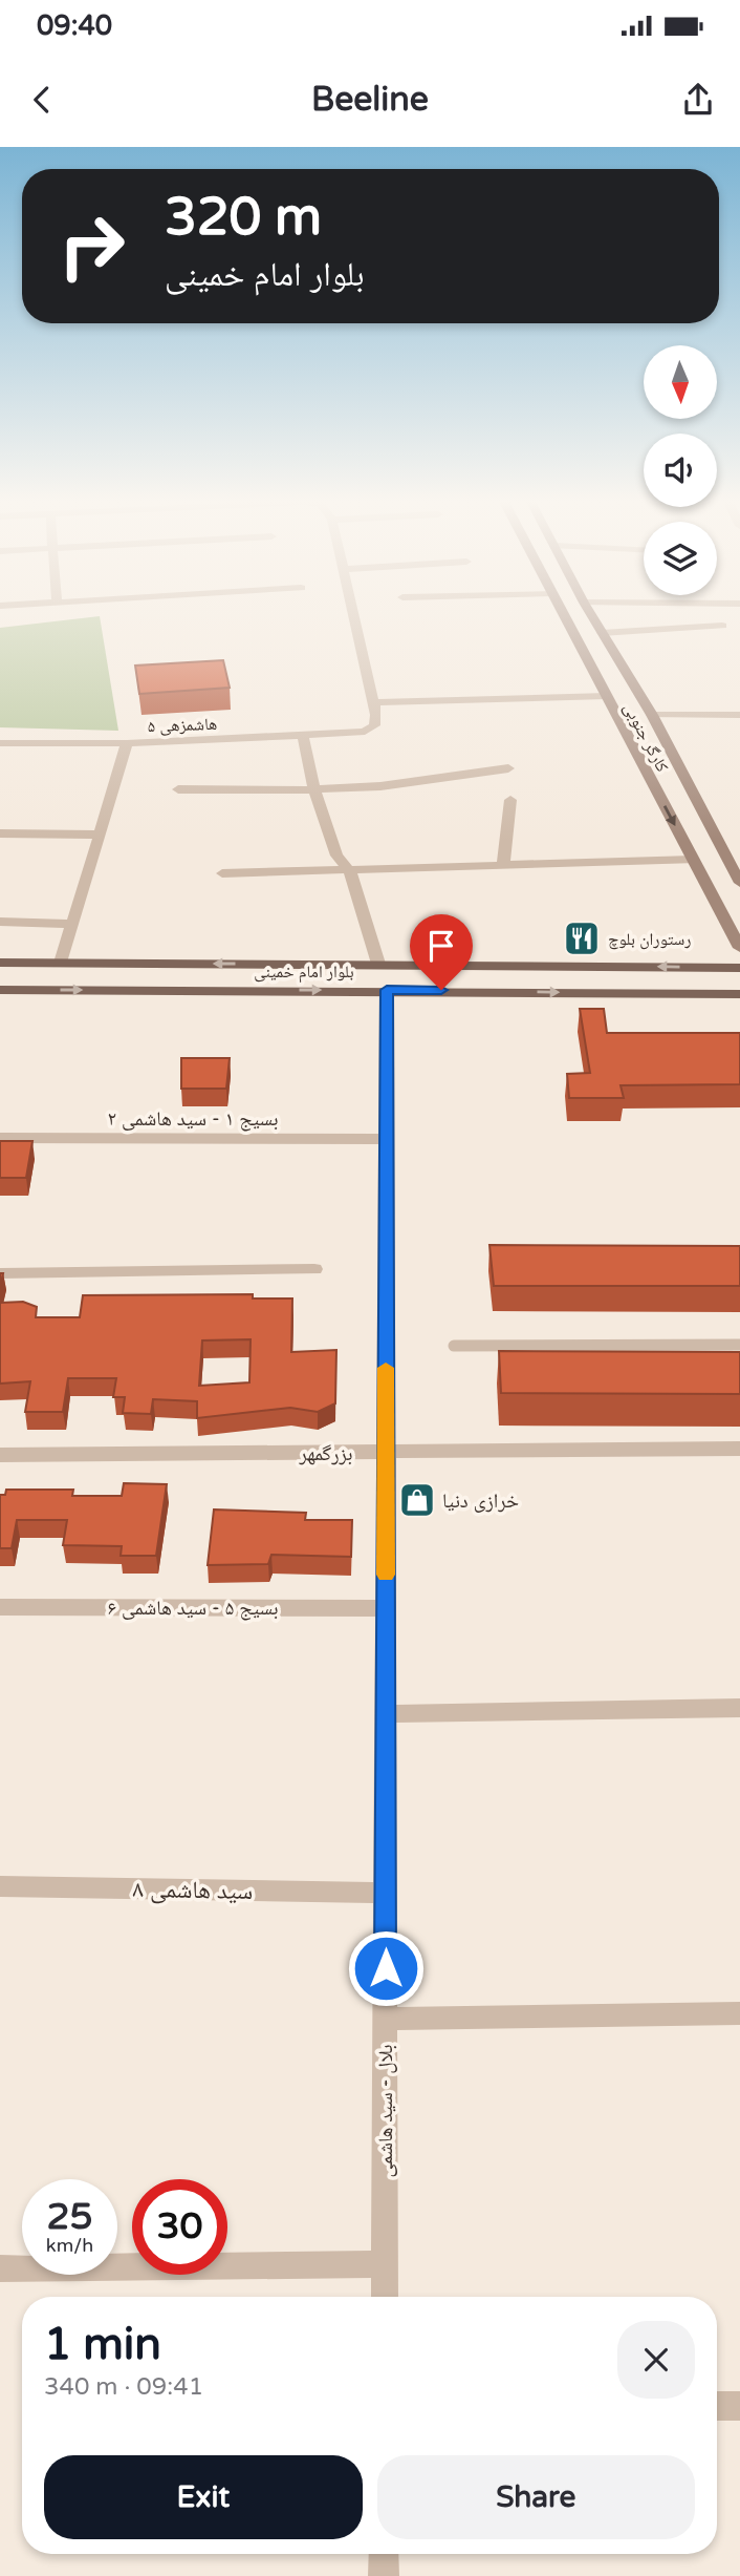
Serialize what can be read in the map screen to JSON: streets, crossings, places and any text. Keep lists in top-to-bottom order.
{
  "streets": {
    "main road": ["کارگر جنوبی", "بلوار امام خمینی"],
    "street": [
      "هاشمزهی ۵",
      "بسیج ۱ - سید هاشمی ۲",
      "بزرگمهر",
      "بسیج ۵ - سید هاشمی ۶",
      "سید هاشمی ۸",
      "بلال - سید هاشمی"
    ]
  },
  "crossings": [
    ["بلوار امام خمینی", "بلال - سید هاشمی"],
    ["بسیج ۱ - سید هاشمی ۲", "بلال - سید هاشمی"],
    ["بزرگمهر", "بلال - سید هاشمی"],
    ["بسیج ۵ - سید هاشمی ۶", "بلال - سید هاشمی"],
    ["سید هاشمی ۸", "بلال - سید هاشمی"]
  ],
  "places": {
    "restaurant": ["رستوران بلوچ"],
    "shop": ["خرازی دنیا"]
  },
  "north": "bottom",
  "page": {
    "status": "09:40",
    "header": "Beeline",
    "turn": ["320 m", "بلوار امام خمینی"],
    "speed": "25 km/h",
    "limit": "30",
    "heading": ["1 min", "340 m · 09:41"],
    "buttons": ["Exit", "Share"]
  }
}
